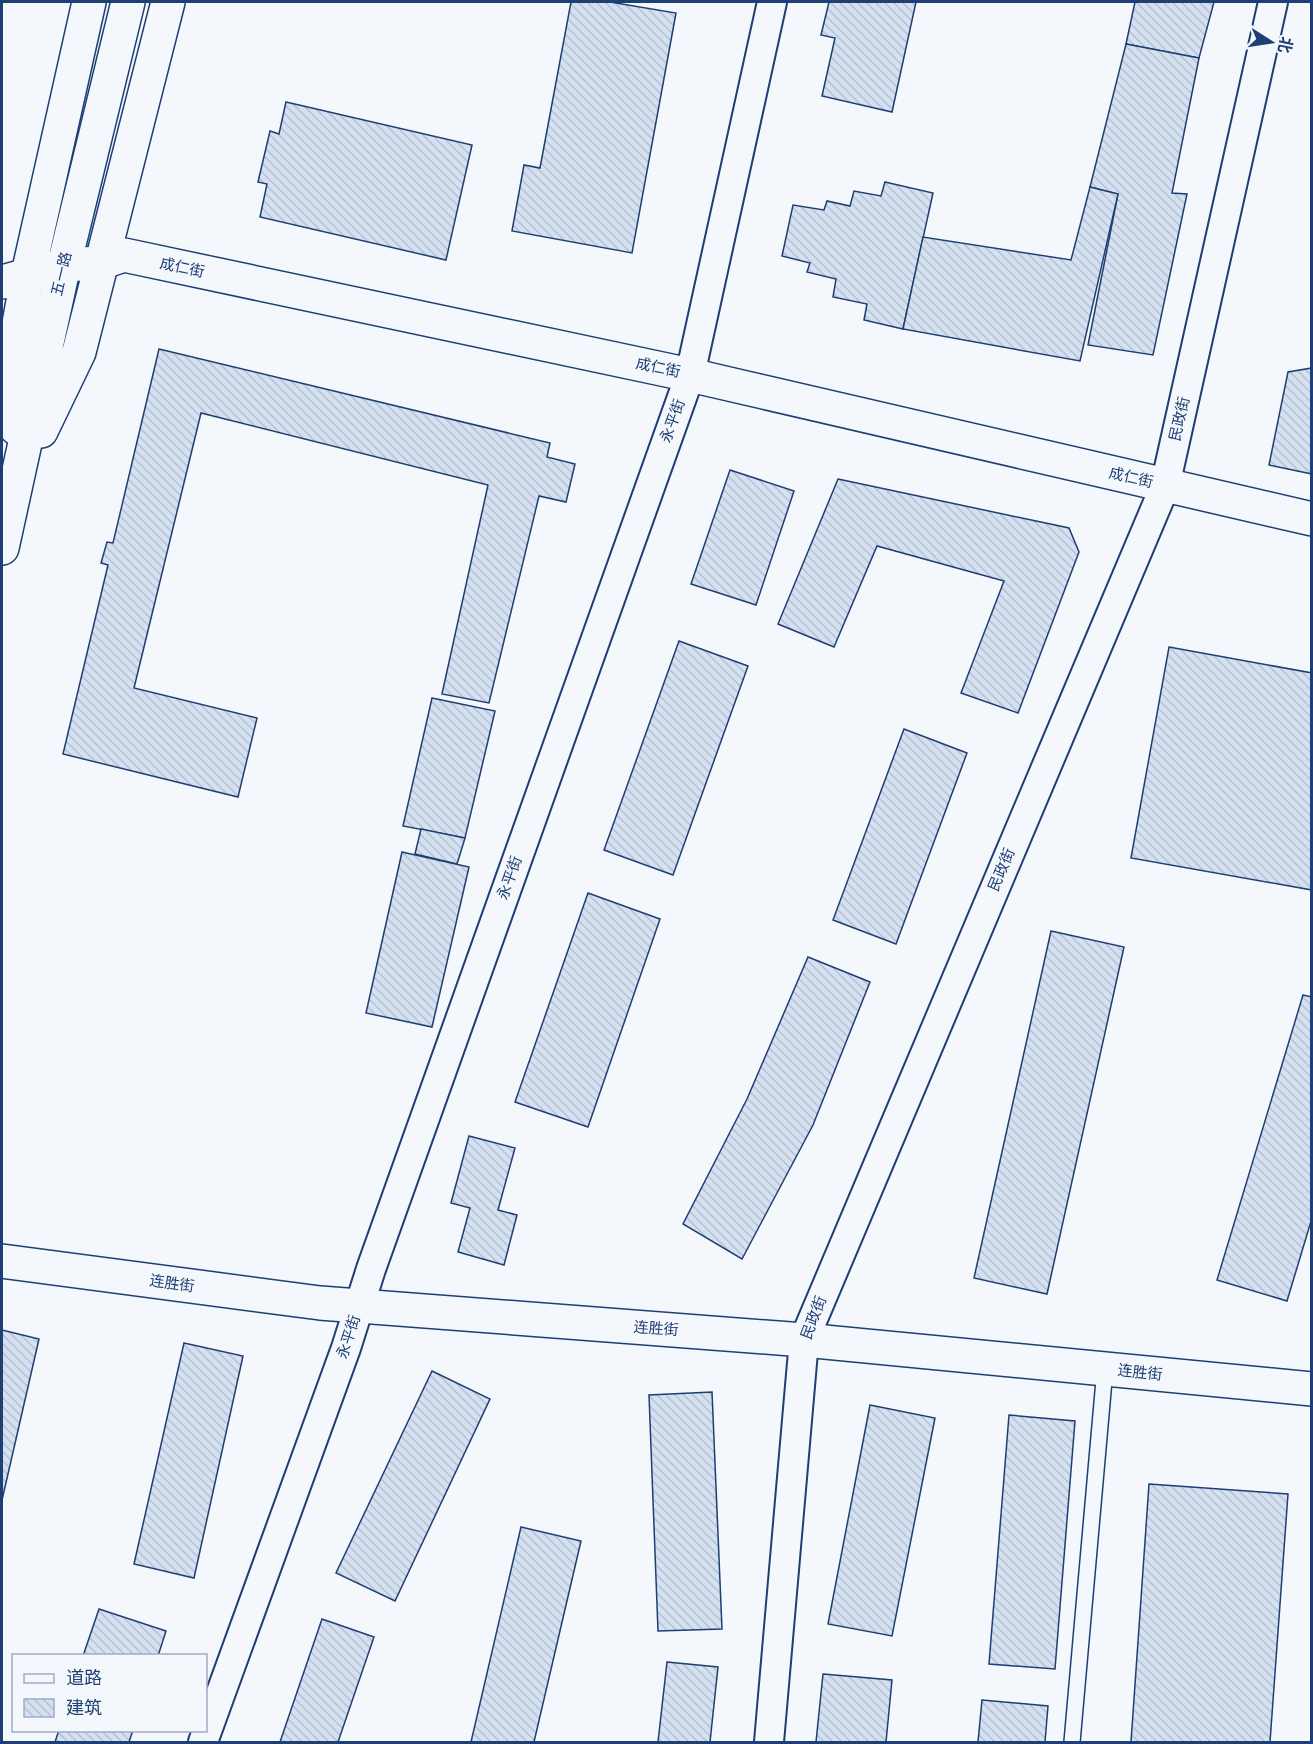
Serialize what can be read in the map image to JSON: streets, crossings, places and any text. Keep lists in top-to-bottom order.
{
  "streets": {
    "street": [
      "成仁街",
      "五一路",
      "民政街",
      "永平街",
      "连胜街"
    ]
  },
  "crossings": [
    ["成仁街", "五一路"],
    ["成仁街", "民政街"],
    ["成仁街", "永平街"],
    ["民政街", "连胜街"],
    ["永平街", "连胜街"]
  ],
  "legend": ["道路", "建筑"],
  "north": "right"
}
